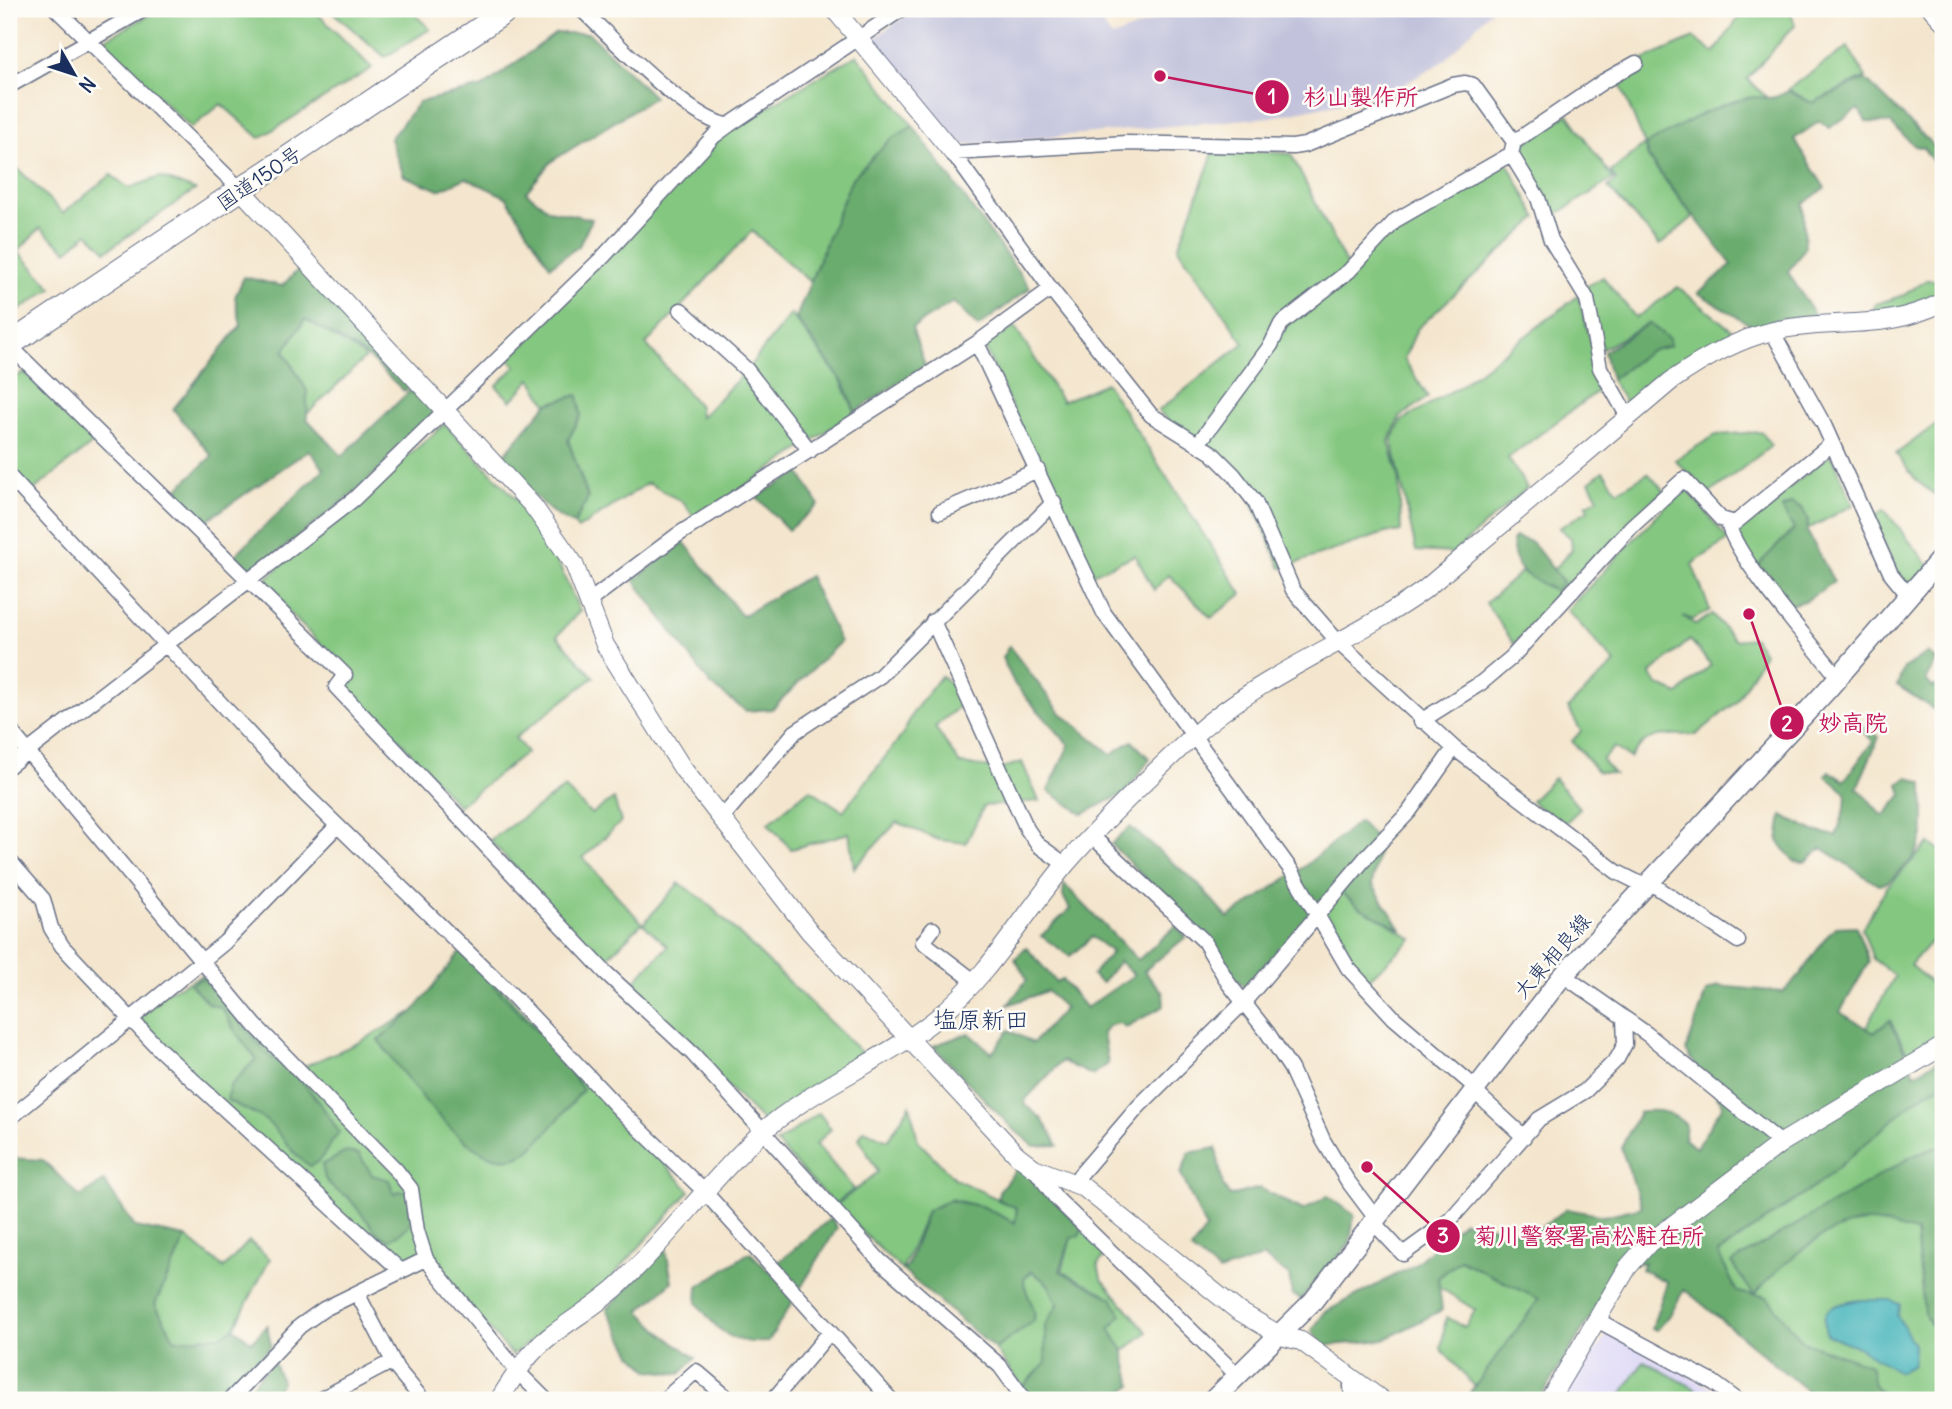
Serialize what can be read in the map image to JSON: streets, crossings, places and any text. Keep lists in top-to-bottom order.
{
  "streets": {
    "highway": ["国道150号"],
    "main road": ["大東相良線"]
  },
  "districts": ["塩原新田"],
  "places": ["杉山製作所", "妙高院", "菊川警察署高松駐在所"],
  "north": "bottom right"
}
